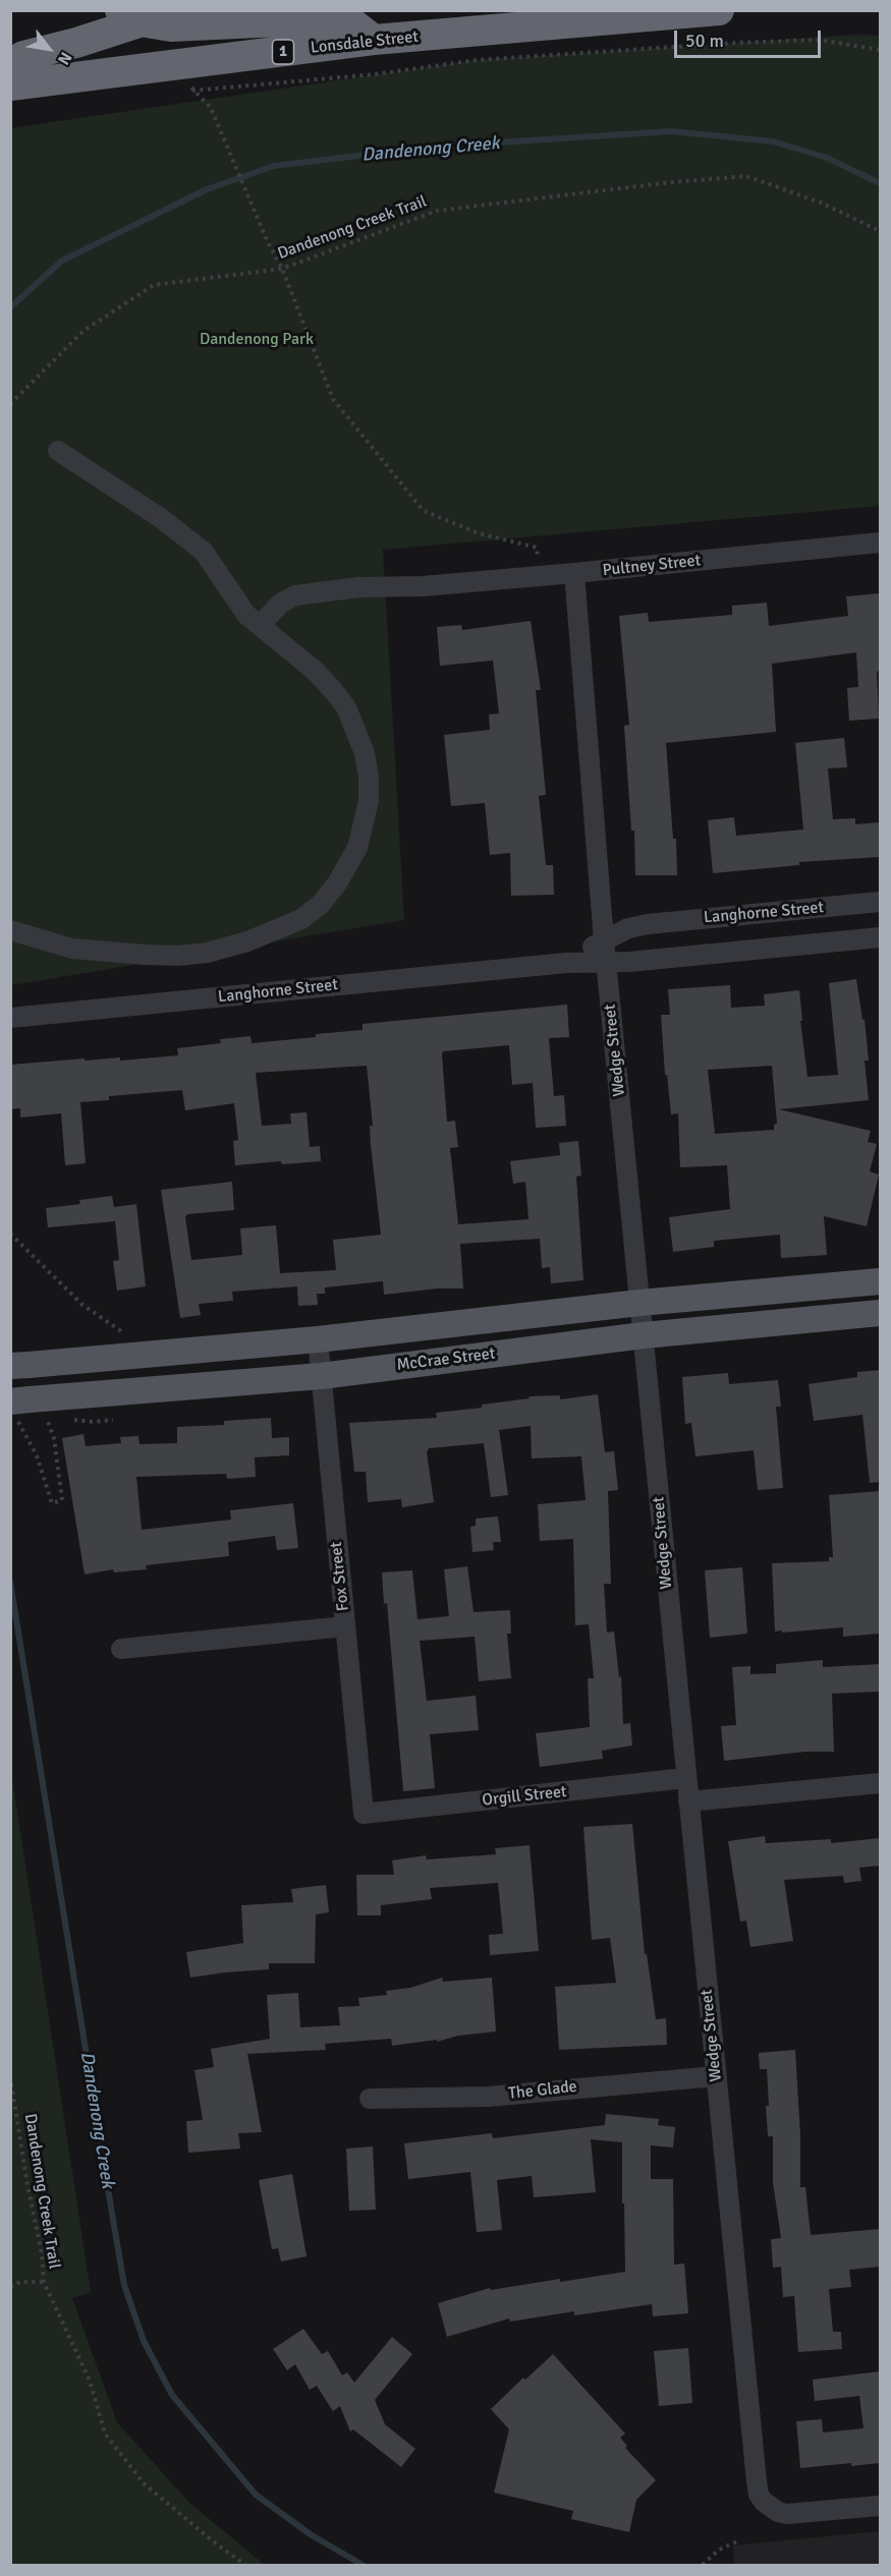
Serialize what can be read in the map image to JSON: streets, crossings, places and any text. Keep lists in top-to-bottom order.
{
  "streets": {
    "highway": ["Lonsdale Street", "1"],
    "main road": ["McCrae Street"],
    "street": [
      "Pultney Street",
      "Langhorne Street",
      "Wedge Street",
      "Fox Street",
      "Orgill Street",
      "The Glade"
    ],
    "path": ["Dandenong Creek Trail"]
  },
  "crossings": [
    ["Pultney Street", "Wedge Street"],
    ["Langhorne Street", "Wedge Street"],
    ["Wedge Street", "McCrae Street"],
    ["Wedge Street", "Orgill Street"],
    ["Wedge Street", "The Glade"],
    ["McCrae Street", "Fox Street"],
    ["Fox Street", "Orgill Street"]
  ],
  "water": ["Dandenong Creek"],
  "parks": ["Dandenong Park"],
  "scale_bar": "50 m",
  "north": "bottom right"
}
